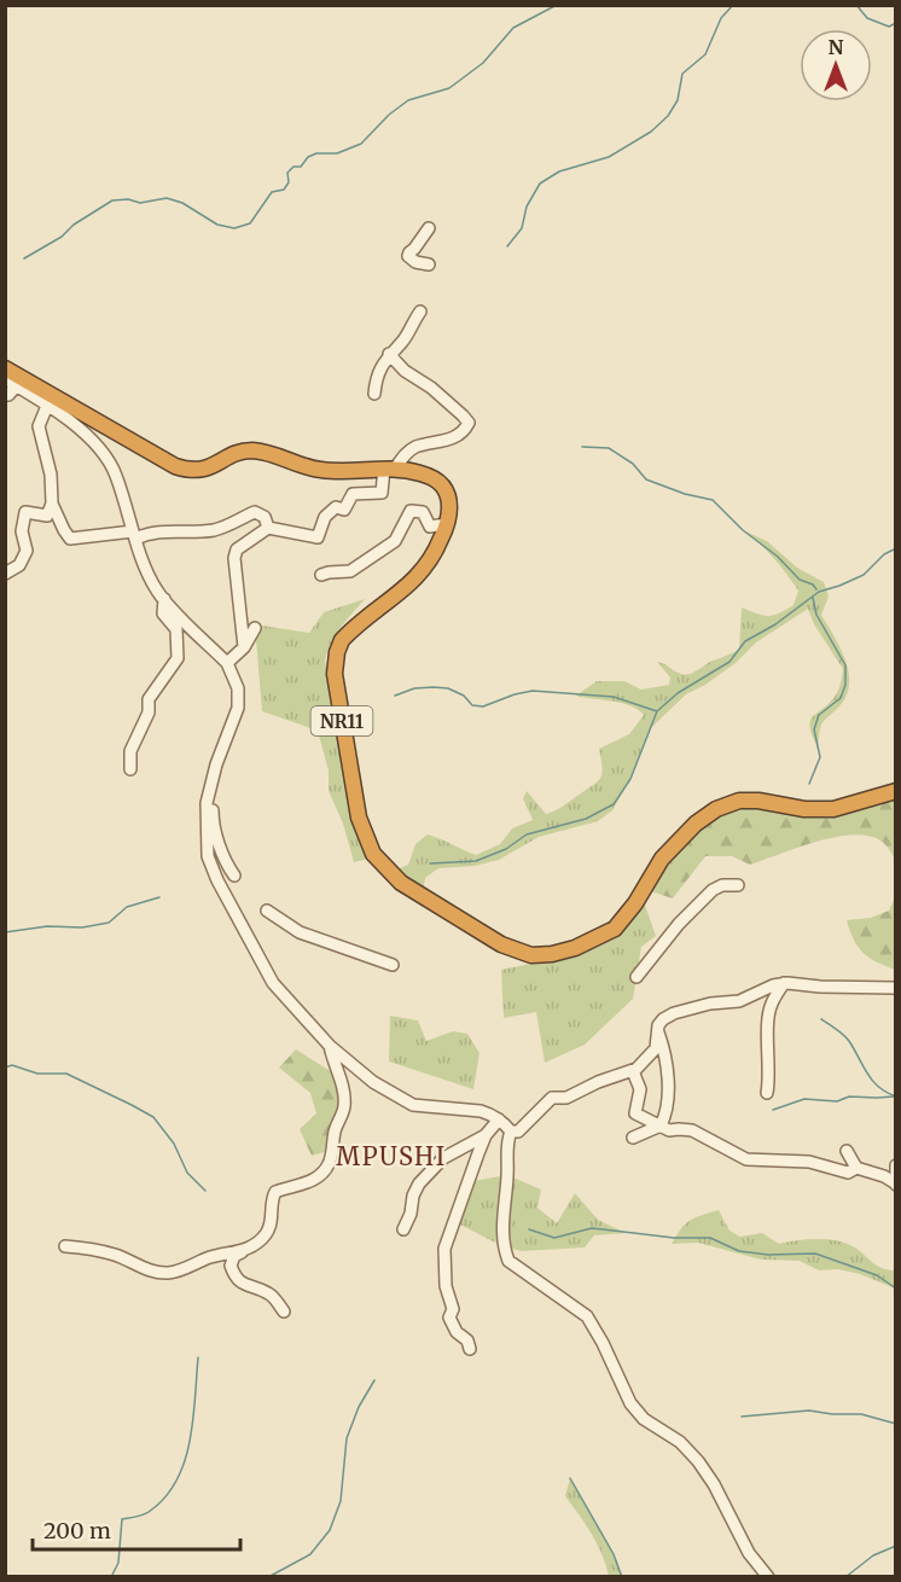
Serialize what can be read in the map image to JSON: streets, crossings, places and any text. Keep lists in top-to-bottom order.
{
  "streets": {
    "highway": ["NR11"]
  },
  "districts": ["MPUSHI"],
  "scale_bar": "200 m",
  "north": "top"
}
